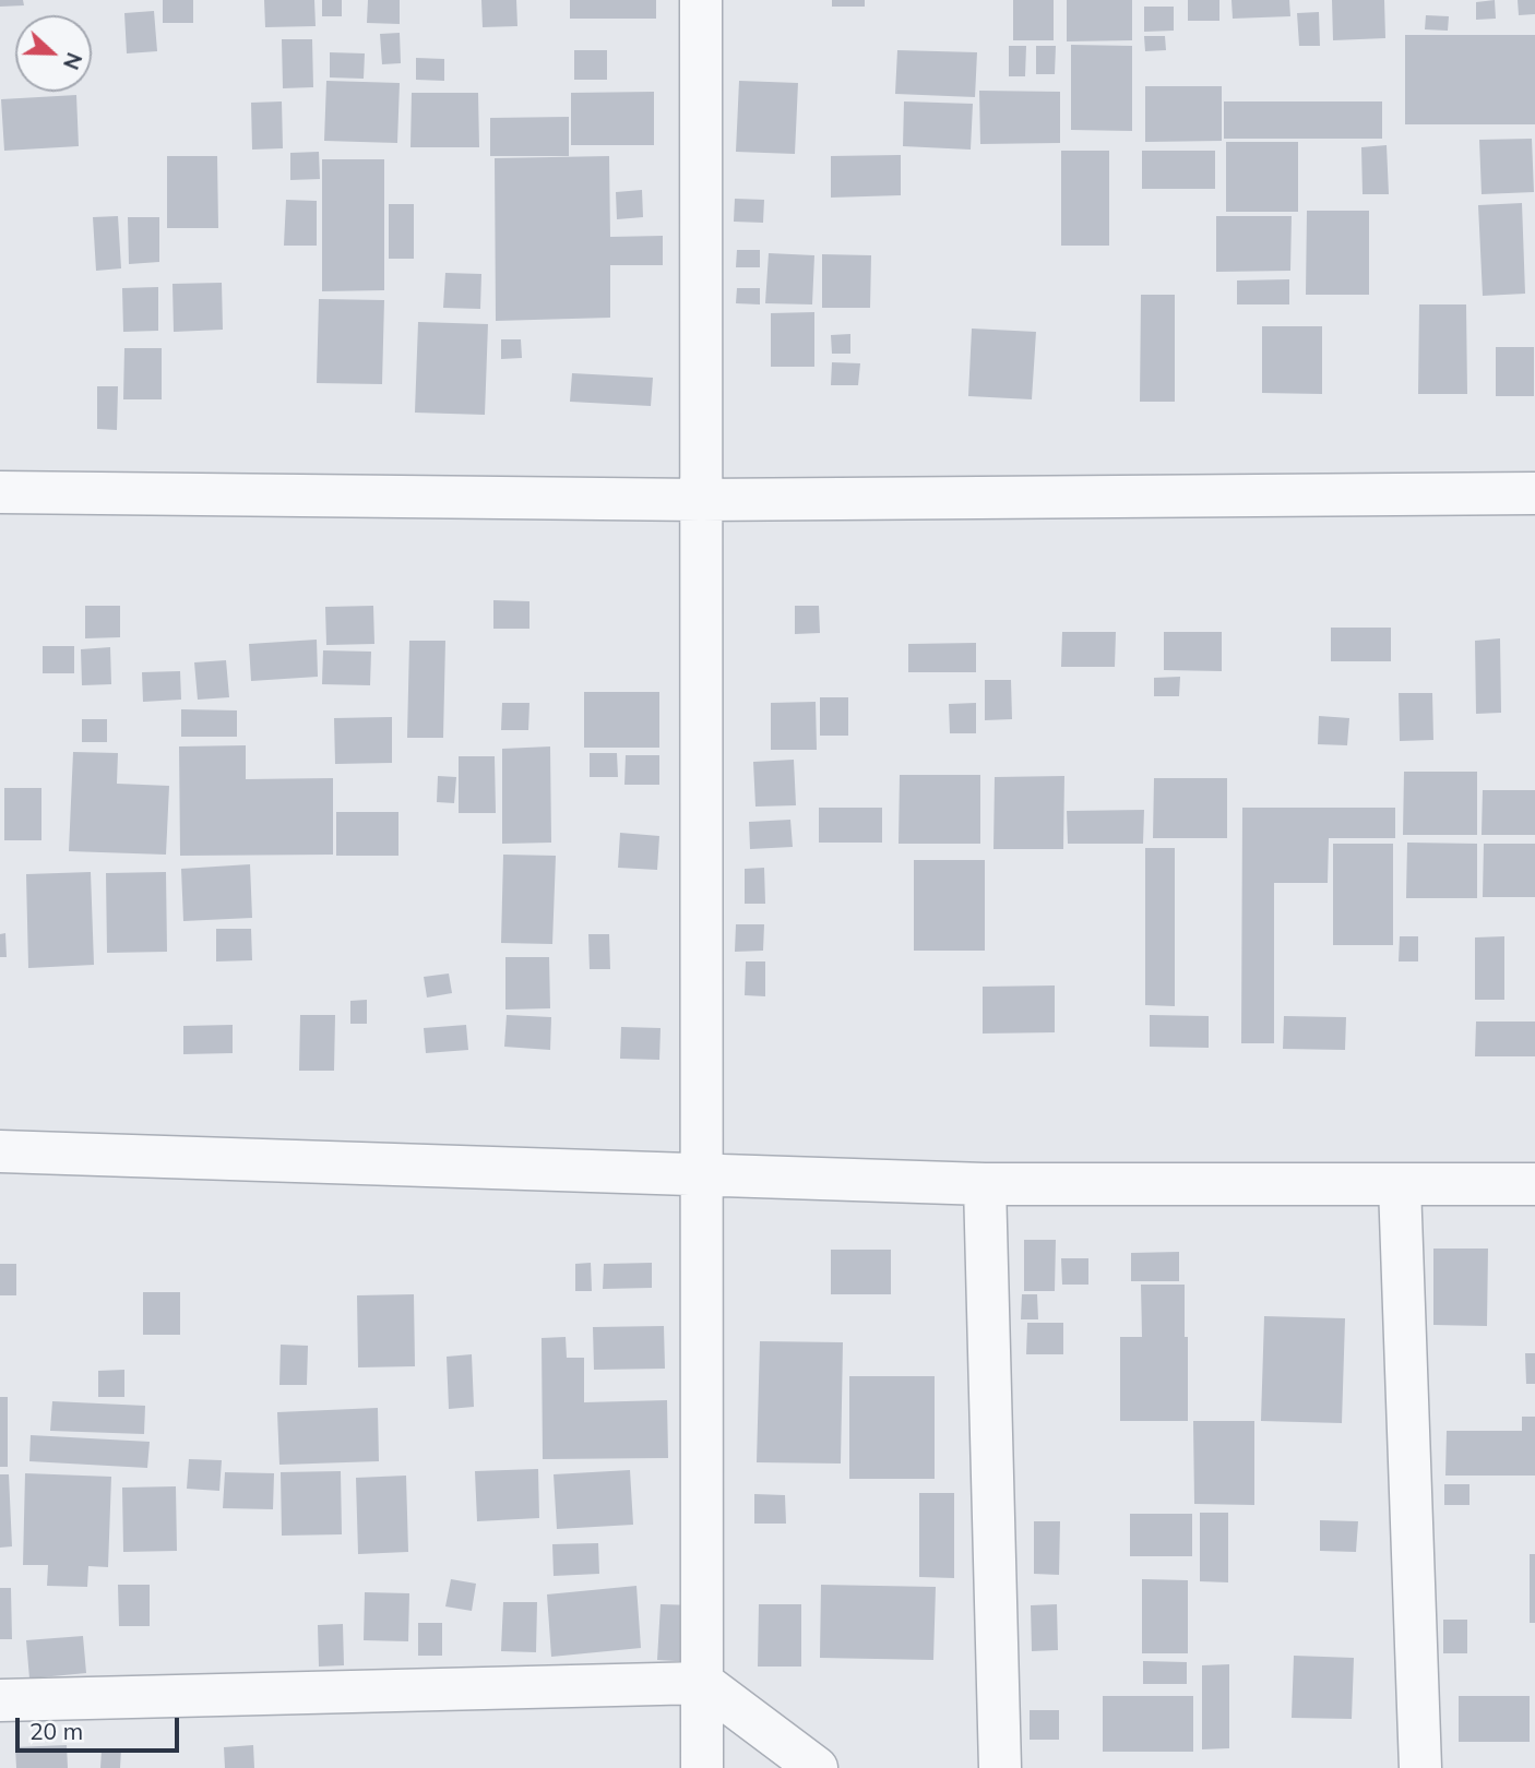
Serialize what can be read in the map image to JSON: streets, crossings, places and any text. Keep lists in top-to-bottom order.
{
  "scale_bar": "20 m",
  "north": "right"
}
